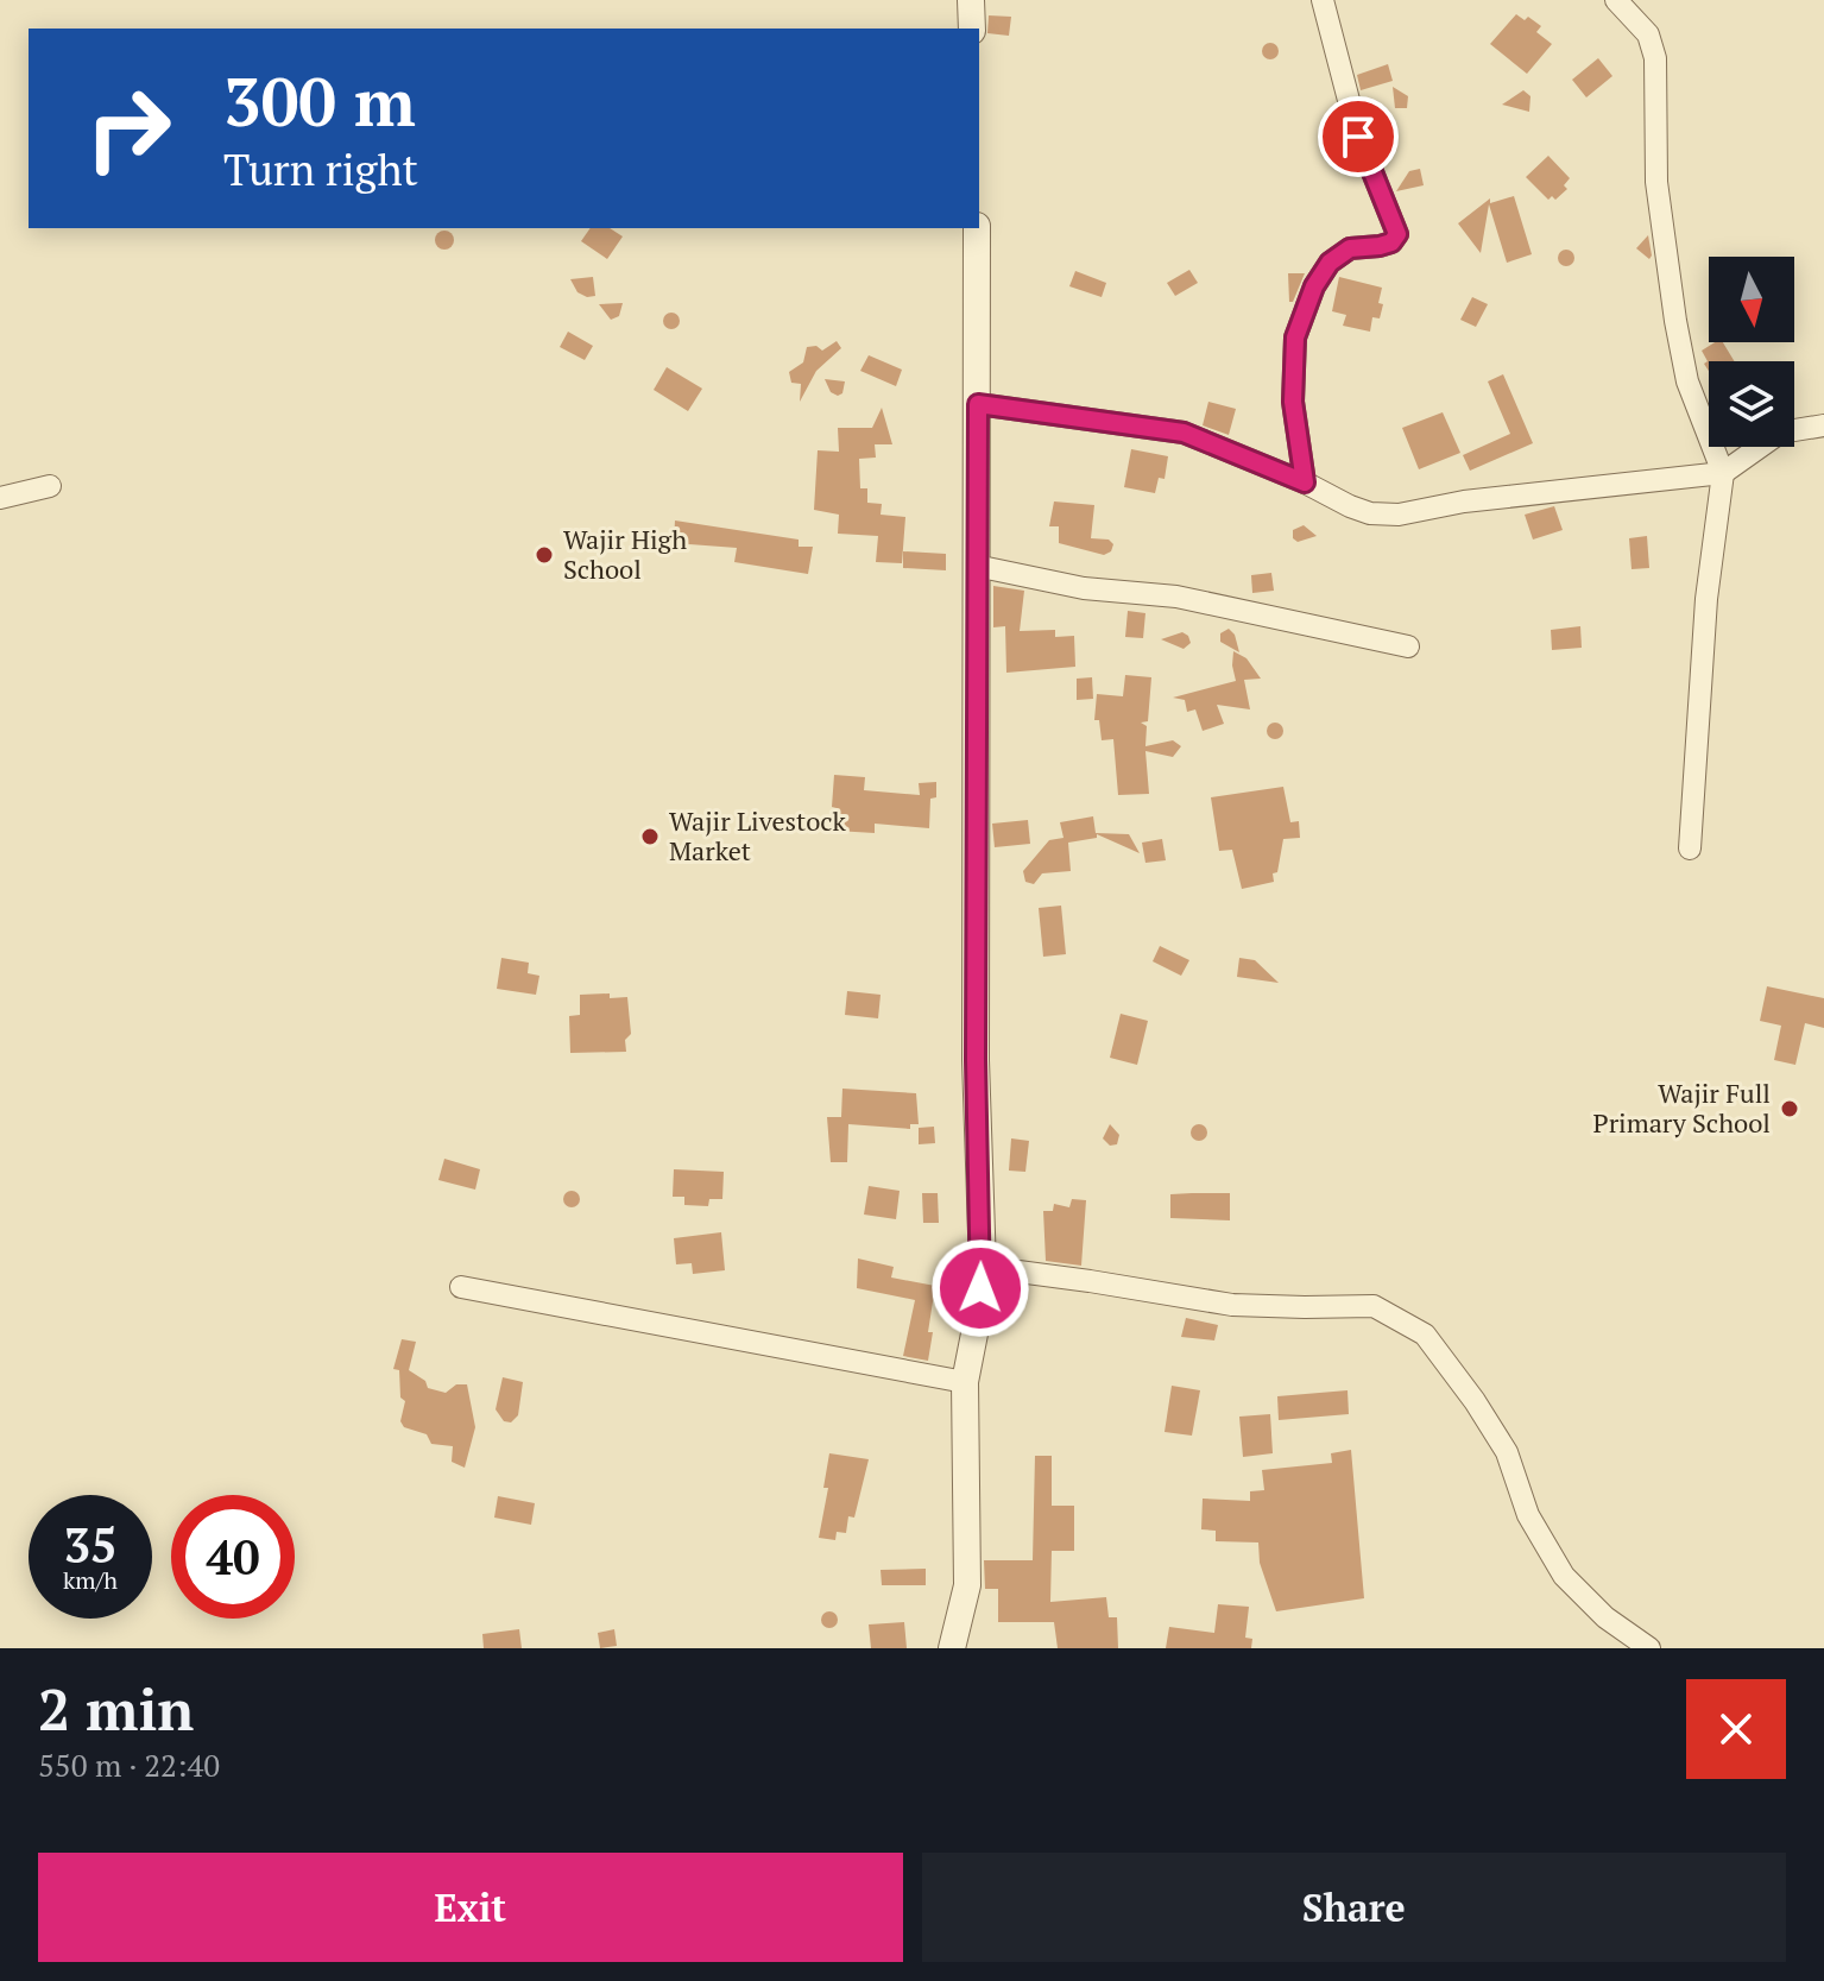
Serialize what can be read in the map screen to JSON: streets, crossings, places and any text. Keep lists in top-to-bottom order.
{
  "places": ["Wajir High School", "Wajir Livestock Market", "Wajir Full Primary School"],
  "north": "bottom",
  "page": {
    "turn": ["300 m", "Turn right"],
    "speed": "35 km/h",
    "limit": "40",
    "heading": ["2 min", "550 m · 22:40"],
    "buttons": ["Exit", "Share"]
  }
}
